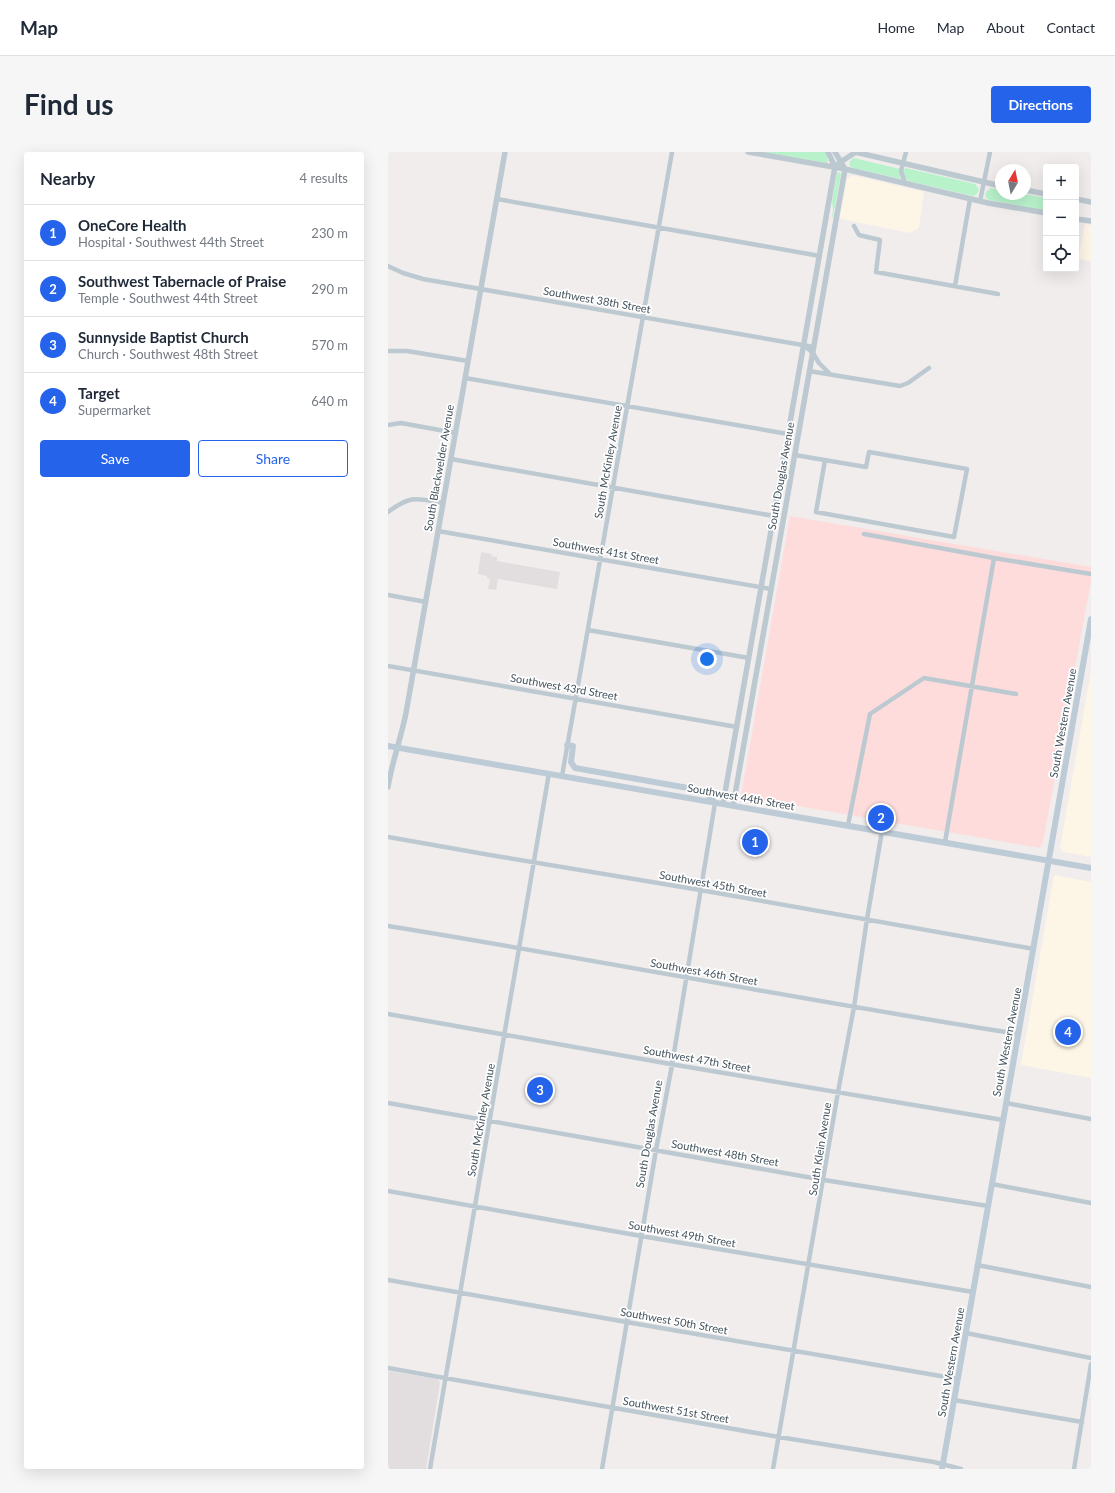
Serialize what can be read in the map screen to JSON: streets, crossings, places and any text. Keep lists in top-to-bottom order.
{
  "streets": {
    "main road": ["South Western Avenue", "Southwest 44th Street"],
    "street": [
      "Southwest 38th Street",
      "South McKinley Avenue",
      "South Blackwelder Avenue",
      "South Douglas Avenue",
      "Southwest 41st Street",
      "Southwest 43rd Street",
      "Southwest 45th Street",
      "Southwest 46th Street",
      "Southwest 47th Street",
      "South Klein Avenue",
      "Southwest 48th Street",
      "Southwest 49th Street",
      "Southwest 50th Street",
      "Southwest 51st Street"
    ]
  },
  "crossings": [
    ["Southwest 38th Street", "South McKinley Avenue"],
    ["Southwest 38th Street", "South Blackwelder Avenue"],
    ["Southwest 38th Street", "South Douglas Avenue"],
    ["South McKinley Avenue", "Southwest 41st Street"],
    ["South McKinley Avenue", "Southwest 43rd Street"],
    ["South McKinley Avenue", "Southwest 44th Street"],
    ["South McKinley Avenue", "Southwest 45th Street"],
    ["South McKinley Avenue", "Southwest 46th Street"],
    ["South McKinley Avenue", "Southwest 47th Street"],
    ["South McKinley Avenue", "Southwest 48th Street"],
    ["South McKinley Avenue", "Southwest 49th Street"],
    ["South McKinley Avenue", "Southwest 50th Street"],
    ["South McKinley Avenue", "Southwest 51st Street"],
    ["South Blackwelder Avenue", "Southwest 41st Street"],
    ["South Blackwelder Avenue", "Southwest 43rd Street"],
    ["South Blackwelder Avenue", "Southwest 44th Street"],
    ["South Douglas Avenue", "Southwest 41st Street"],
    ["South Douglas Avenue", "Southwest 43rd Street"],
    ["South Douglas Avenue", "Southwest 44th Street"],
    ["South Douglas Avenue", "Southwest 45th Street"],
    ["South Douglas Avenue", "Southwest 46th Street"],
    ["South Douglas Avenue", "Southwest 47th Street"],
    ["South Douglas Avenue", "Southwest 48th Street"],
    ["South Douglas Avenue", "Southwest 49th Street"],
    ["South Douglas Avenue", "Southwest 50th Street"],
    ["South Douglas Avenue", "Southwest 51st Street"],
    ["South Western Avenue", "Southwest 44th Street"],
    ["South Western Avenue", "Southwest 45th Street"],
    ["South Western Avenue", "Southwest 46th Street"],
    ["South Western Avenue", "Southwest 47th Street"],
    ["South Western Avenue", "Southwest 48th Street"],
    ["South Western Avenue", "Southwest 49th Street"],
    ["South Western Avenue", "Southwest 50th Street"],
    ["South Western Avenue", "Southwest 51st Street"],
    ["Southwest 44th Street", "South Klein Avenue"],
    ["Southwest 45th Street", "South Klein Avenue"],
    ["Southwest 46th Street", "South Klein Avenue"],
    ["Southwest 47th Street", "South Klein Avenue"],
    ["South Klein Avenue", "Southwest 48th Street"],
    ["South Klein Avenue", "Southwest 49th Street"],
    ["South Klein Avenue", "Southwest 50th Street"],
    ["South Klein Avenue", "Southwest 51st Street"]
  ],
  "north": "top",
  "page": {
    "header": "Map",
    "nav": [
      "Home",
      "Map",
      "About",
      "Contact"
    ],
    "buttons": [
      "Directions",
      ["Save", "Share"]
    ],
    "title": "Find us",
    "heading": ["Nearby", "4 results"],
    "map_buttons": ["+", "−"],
    "list": [
      {
        "mark": "1",
        "name": "OneCore Health",
        "note": "Hospital · Southwest 44th Street",
        "value": "230 m"
      },
      {
        "mark": "2",
        "name": "Southwest Tabernacle of Praise",
        "note": "Temple · Southwest 44th Street",
        "value": "290 m"
      },
      {
        "mark": "3",
        "name": "Sunnyside Baptist Church",
        "note": "Church · Southwest 48th Street",
        "value": "570 m"
      },
      {
        "mark": "4",
        "name": "Target",
        "note": "Supermarket",
        "value": "640 m"
      }
    ],
    "pins": [
      "2",
      "1",
      "4",
      "3"
    ]
  }
}
